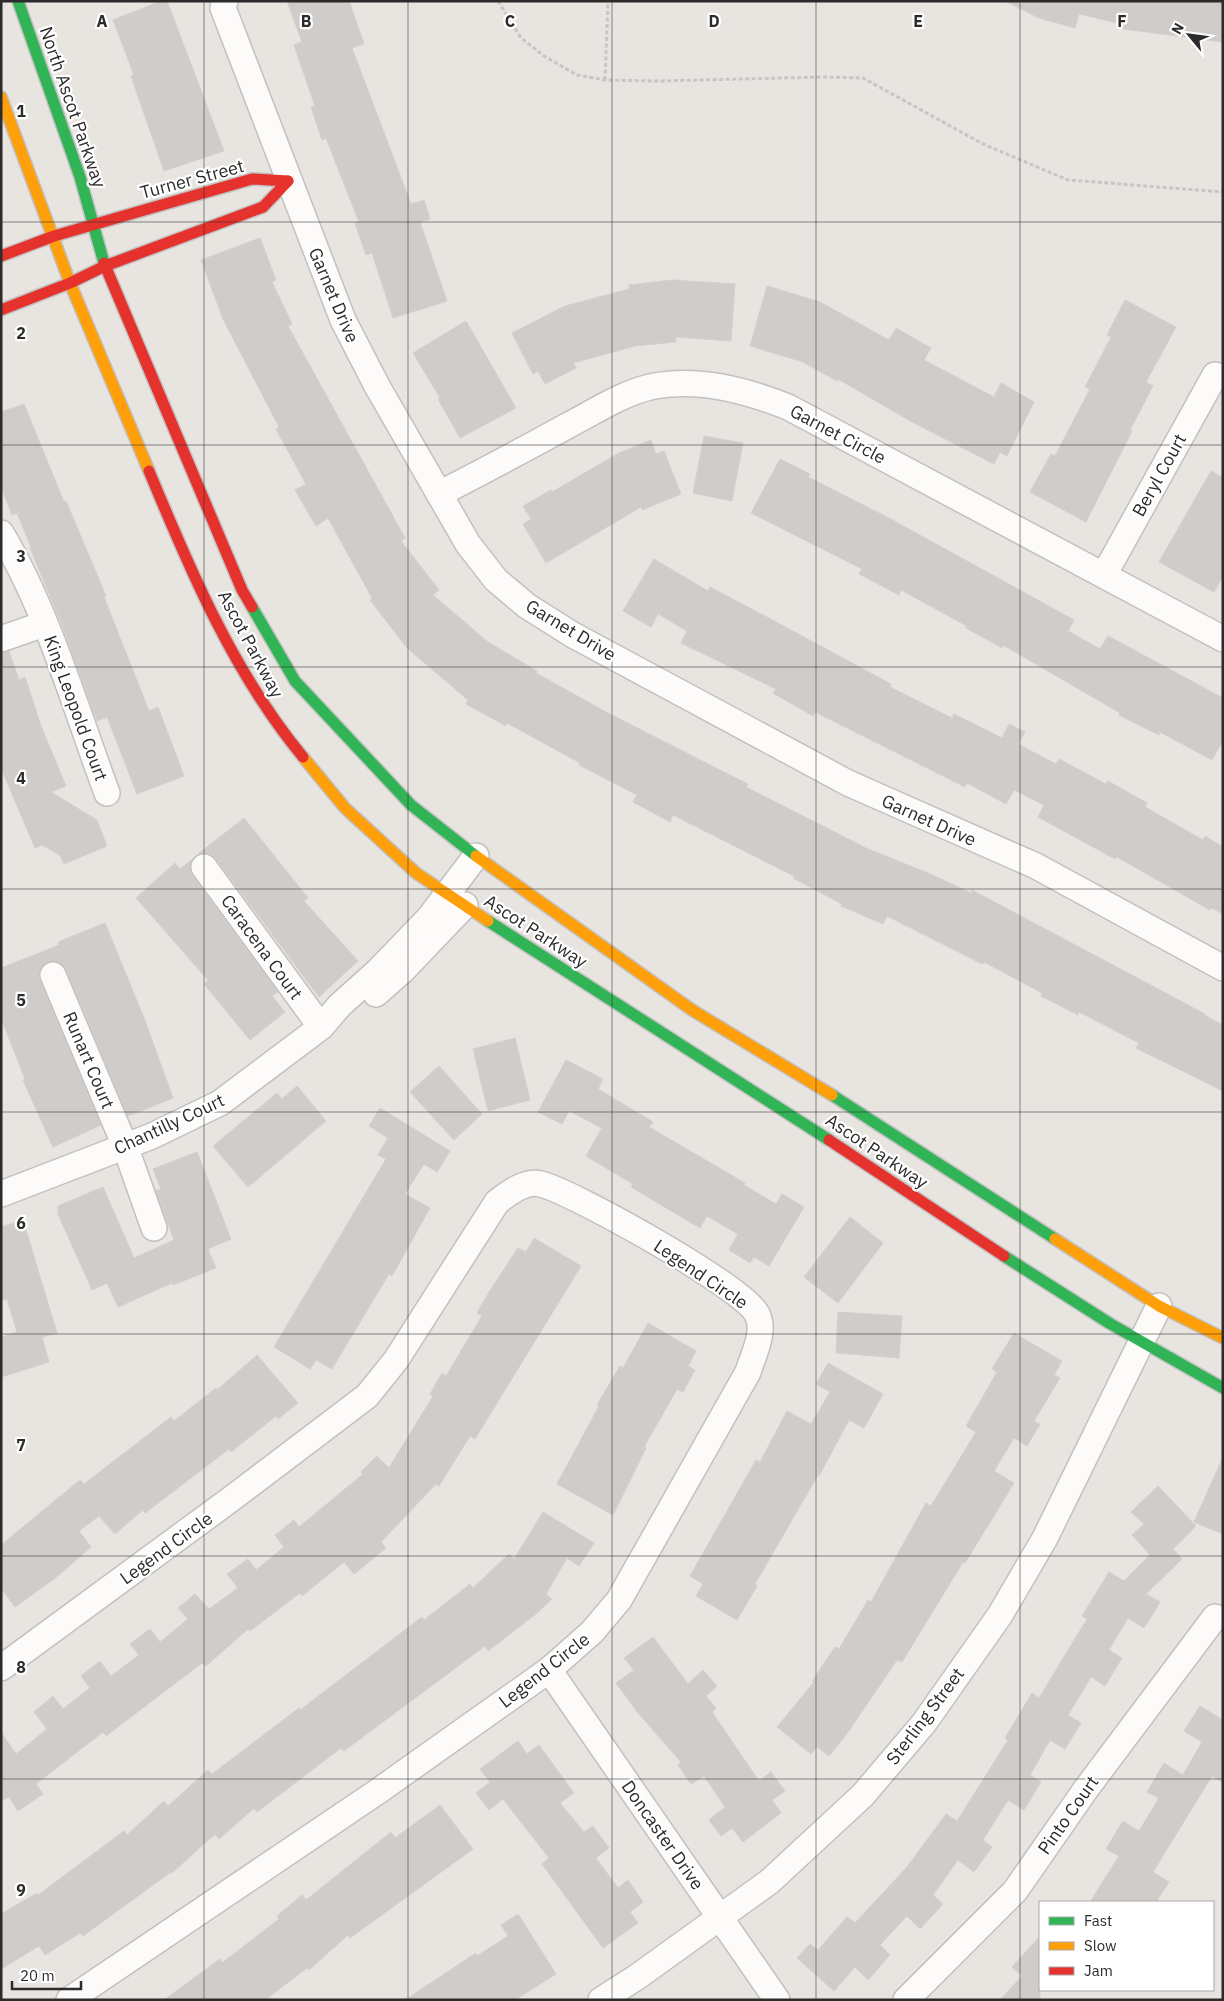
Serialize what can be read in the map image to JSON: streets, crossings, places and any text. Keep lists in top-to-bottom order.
{
  "streets": {
    "main road": ["North Ascot Parkway", "Turner Street", "Ascot Parkway"],
    "street": [
      "Garnet Drive",
      "Garnet Circle",
      "Beryl Court",
      "King Leopold Court",
      "Caracena Court",
      "Runart Court",
      "Chantilly Court",
      "Legend Circle",
      "Sterling Street",
      "Pinto Court",
      "Doncaster Drive"
    ]
  },
  "crossings": [
    ["North Ascot Parkway", "Turner Street"],
    ["North Ascot Parkway", "Ascot Parkway"],
    ["Turner Street", "Garnet Drive"],
    ["Turner Street", "Ascot Parkway"],
    ["Garnet Drive", "Garnet Circle"],
    ["Garnet Circle", "Beryl Court"],
    ["Ascot Parkway", "Chantilly Court"],
    ["Ascot Parkway", "Sterling Street"],
    ["Caracena Court", "Chantilly Court"],
    ["Runart Court", "Chantilly Court"],
    ["Legend Circle", "Doncaster Drive"],
    ["Sterling Street", "Doncaster Drive"]
  ],
  "legend": ["Fast", "Slow", "Jam"],
  "scale_bar": "20 m",
  "north": "top left",
  "grid": {
    "columns": [
      "A",
      "B",
      "C",
      "D",
      "E",
      "F"
    ],
    "rows": [
      "1",
      "2",
      "3",
      "4",
      "5",
      "6",
      "7",
      "8",
      "9"
    ]
  }
}
